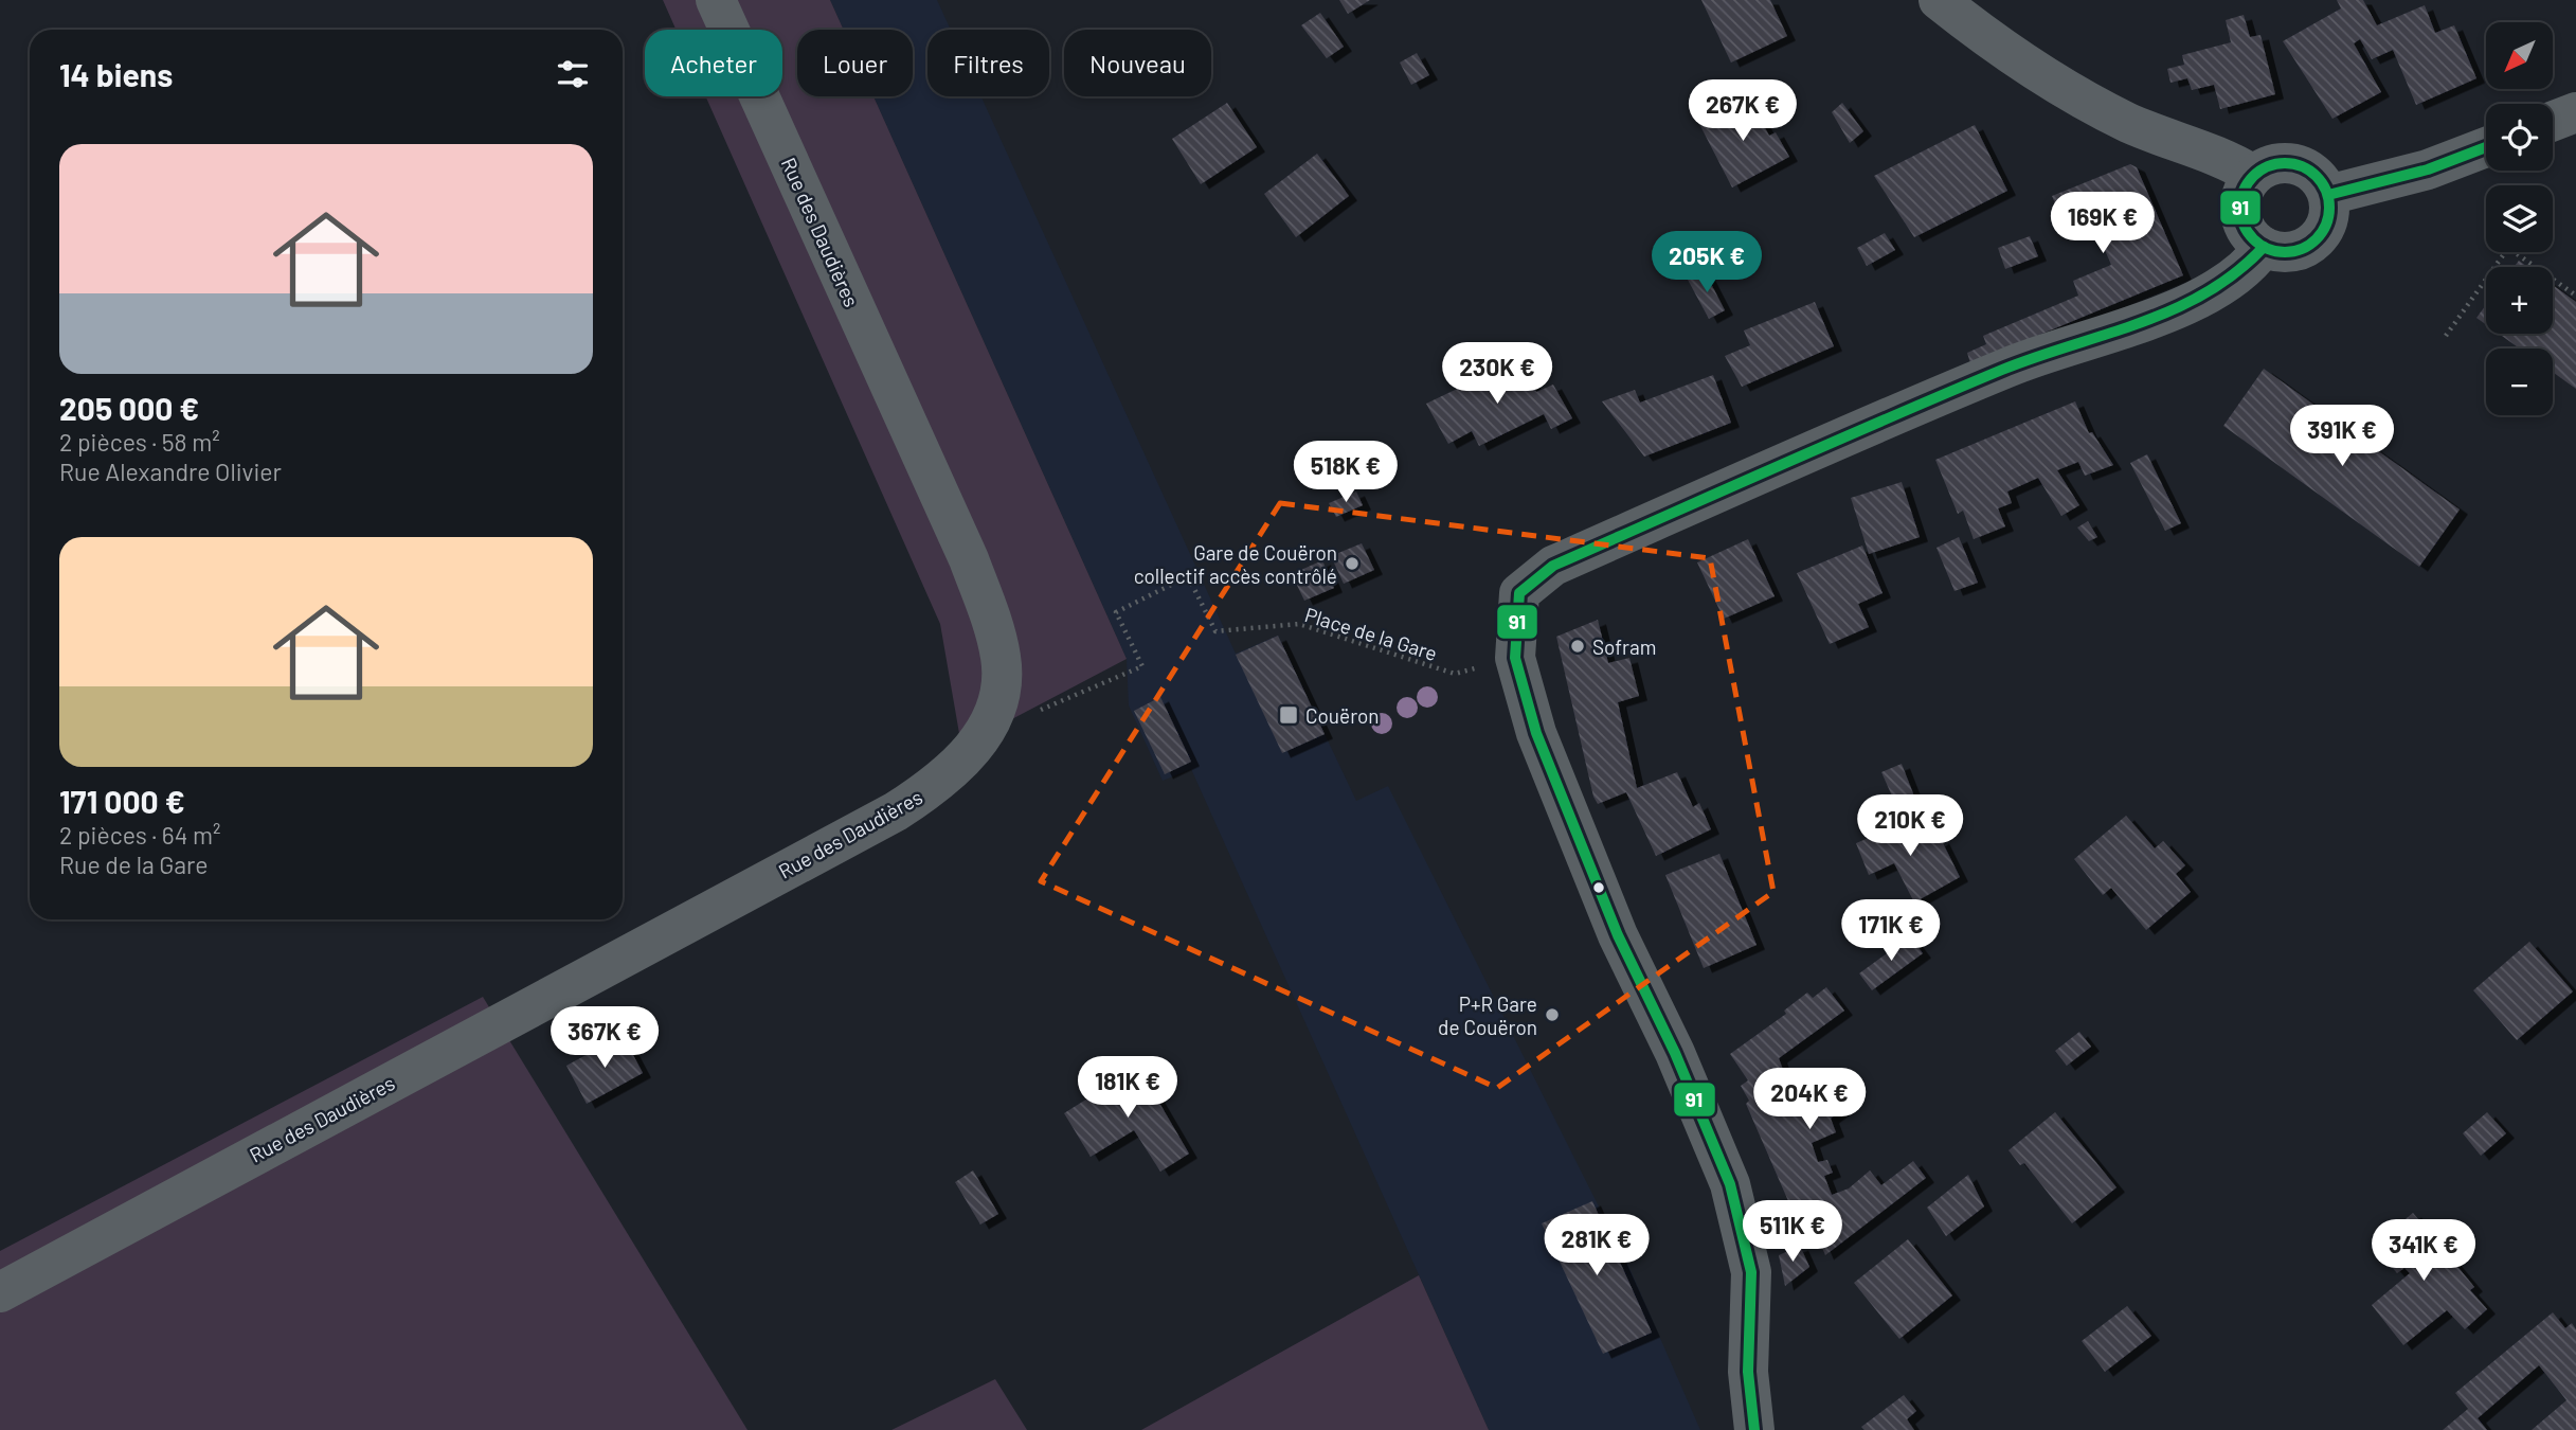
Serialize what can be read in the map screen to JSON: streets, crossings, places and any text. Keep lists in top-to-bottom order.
{
  "streets": {
    "street": ["Rue des Daudières"],
    "path": ["Place de la Gare"]
  },
  "crossings": [
    ["Rue des Daudières", "Place de la Gare"]
  ],
  "places": {
    "other": ["Gare de Couëron collectif accès contrôlé", "Sofram", "P+R Gare de Couëron"],
    "transit": ["Couëron"]
  },
  "lines": ["transit line 91"],
  "north": "bottom left",
  "page": {
    "map_buttons": ["+", "−"],
    "chip": [
      "Acheter",
      "Louer",
      "Filtres",
      "Nouveau"
    ],
    "heading": "14 biens",
    "price": [
      "267K €",
      "169K €",
      "205K €",
      "230K €",
      "391K €",
      "518K €",
      "210K €",
      "171K €",
      "367K €",
      "181K €",
      "204K €",
      "511K €",
      "281K €",
      "341K €"
    ],
    "list": [
      {
        "name": "205 000 €",
        "note": "2 pièces · 58 m² · Rue Alexandre Olivier"
      },
      {
        "name": "171 000 €",
        "note": "2 pièces · 64 m² · Rue de la Gare"
      }
    ]
  }
}
